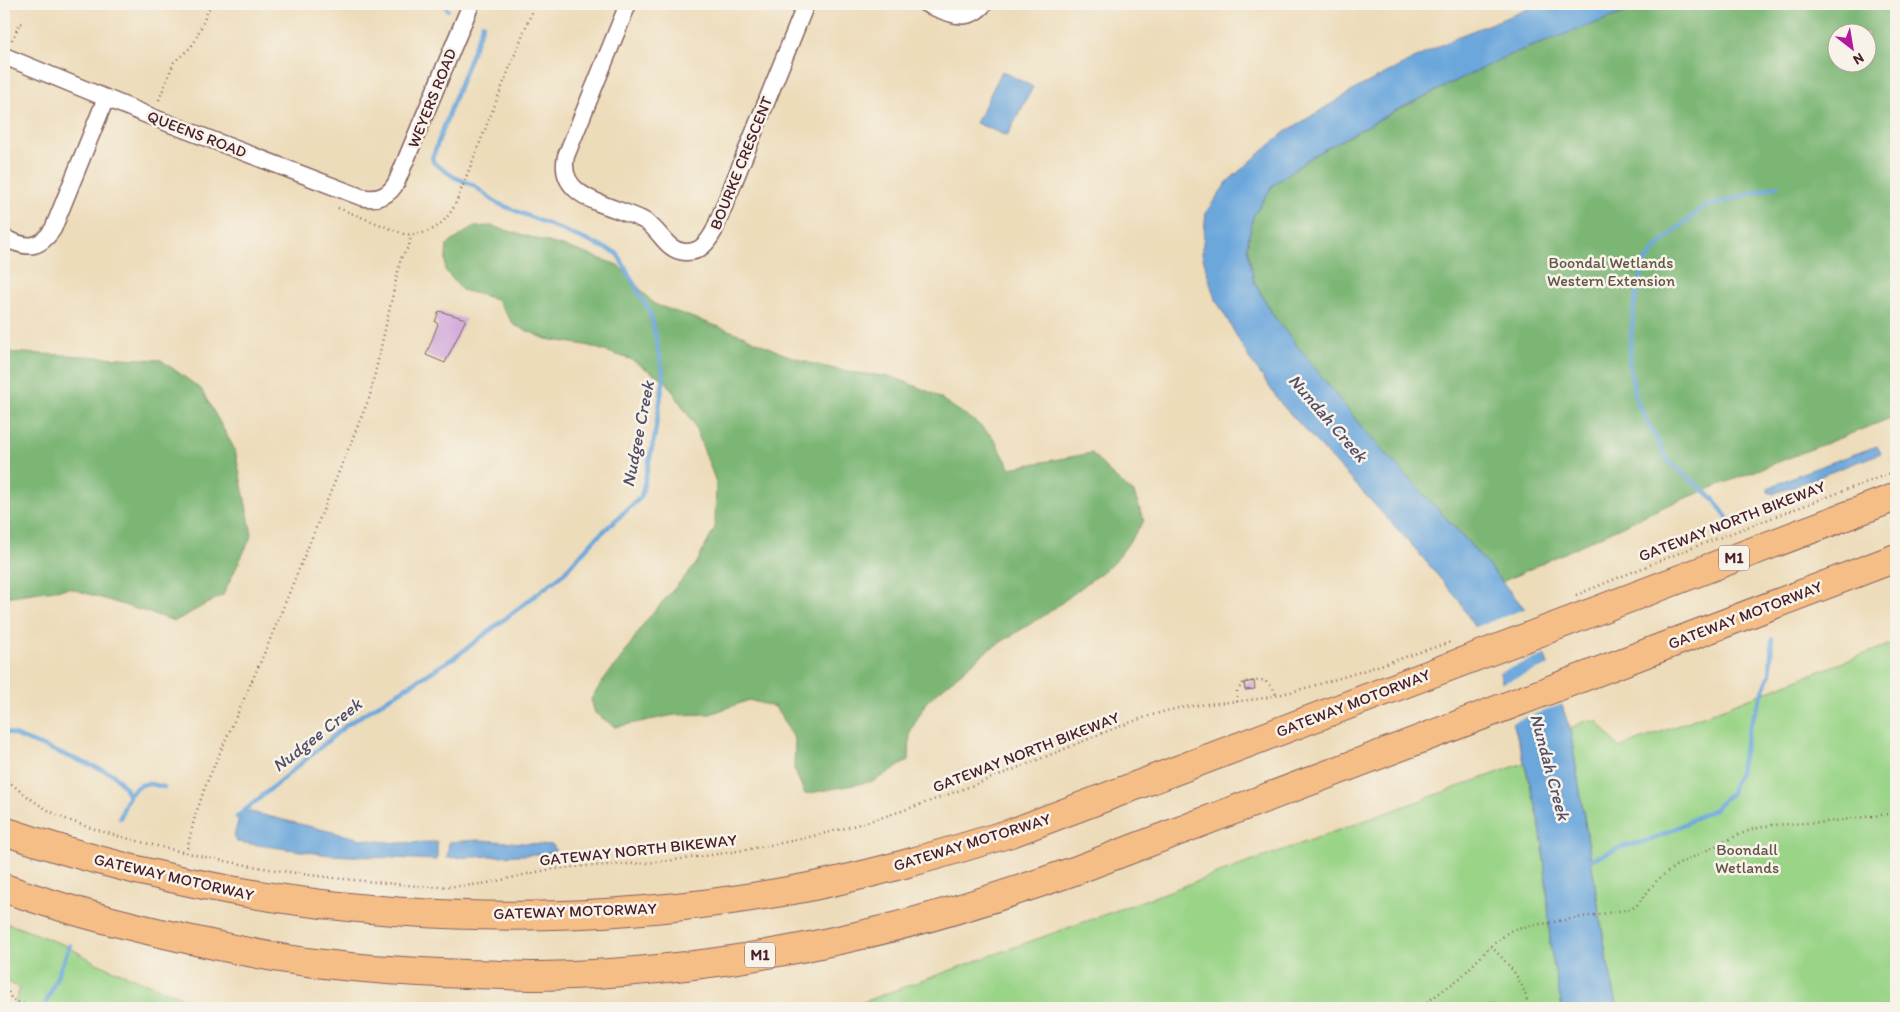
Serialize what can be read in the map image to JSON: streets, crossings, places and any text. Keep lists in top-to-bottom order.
{
  "streets": {
    "highway": ["M1", "GATEWAY MOTORWAY"],
    "street": ["WEYERS ROAD", "QUEENS ROAD", "BOURKE CRESCENT"],
    "path": ["GATEWAY NORTH BIKEWAY"]
  },
  "crossings": [
    ["WEYERS ROAD", "QUEENS ROAD"],
    ["GATEWAY NORTH BIKEWAY", "GATEWAY MOTORWAY"]
  ],
  "water": ["Nundah Creek", "Nudgee Creek"],
  "parks": ["Boondal Wetlands Western Extension", "Boondall Wetlands"],
  "north": "bottom right"
}
